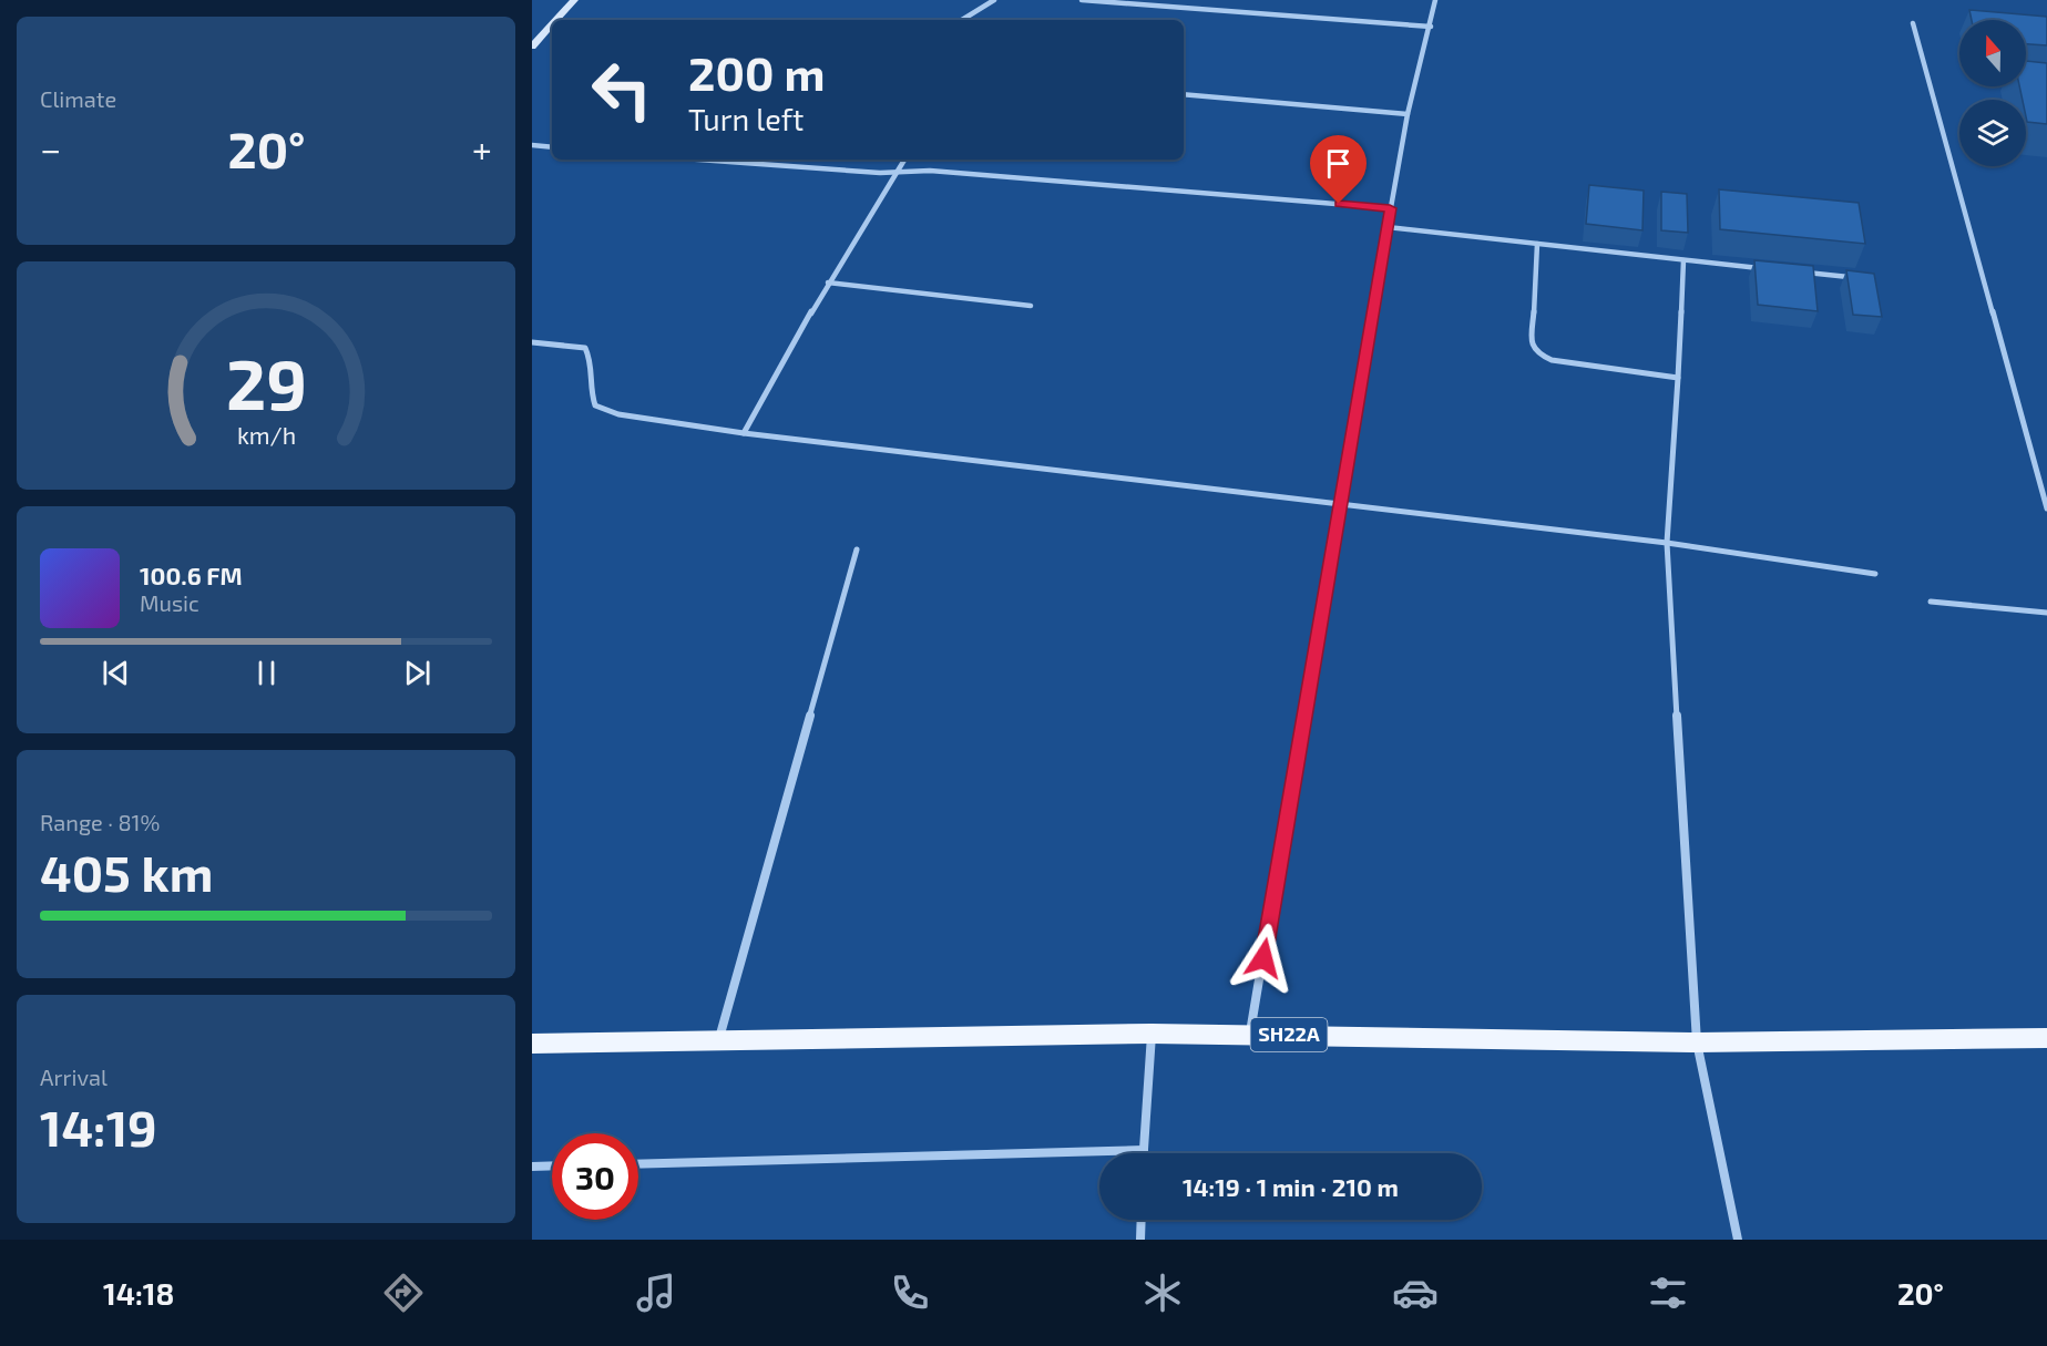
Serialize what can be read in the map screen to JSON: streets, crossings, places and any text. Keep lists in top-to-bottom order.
{
  "streets": {
    "main road": ["SH22A"]
  },
  "north": "top",
  "page": {
    "tile": [
      "Climate",
      ["Range · 81%", "405 km"],
      ["Arrival", "14:19"]
    ],
    "turn": ["200 m", "Turn left"],
    "heat": ["−", "20°", "+"],
    "song": ["100.6 FM", "Music"],
    "limit": "30",
    "trip": "14:19 · 1 min · 210 m",
    "tabs": ["14:18", "20°"],
    "gauge": ["29", "km/h"]
  }
}
